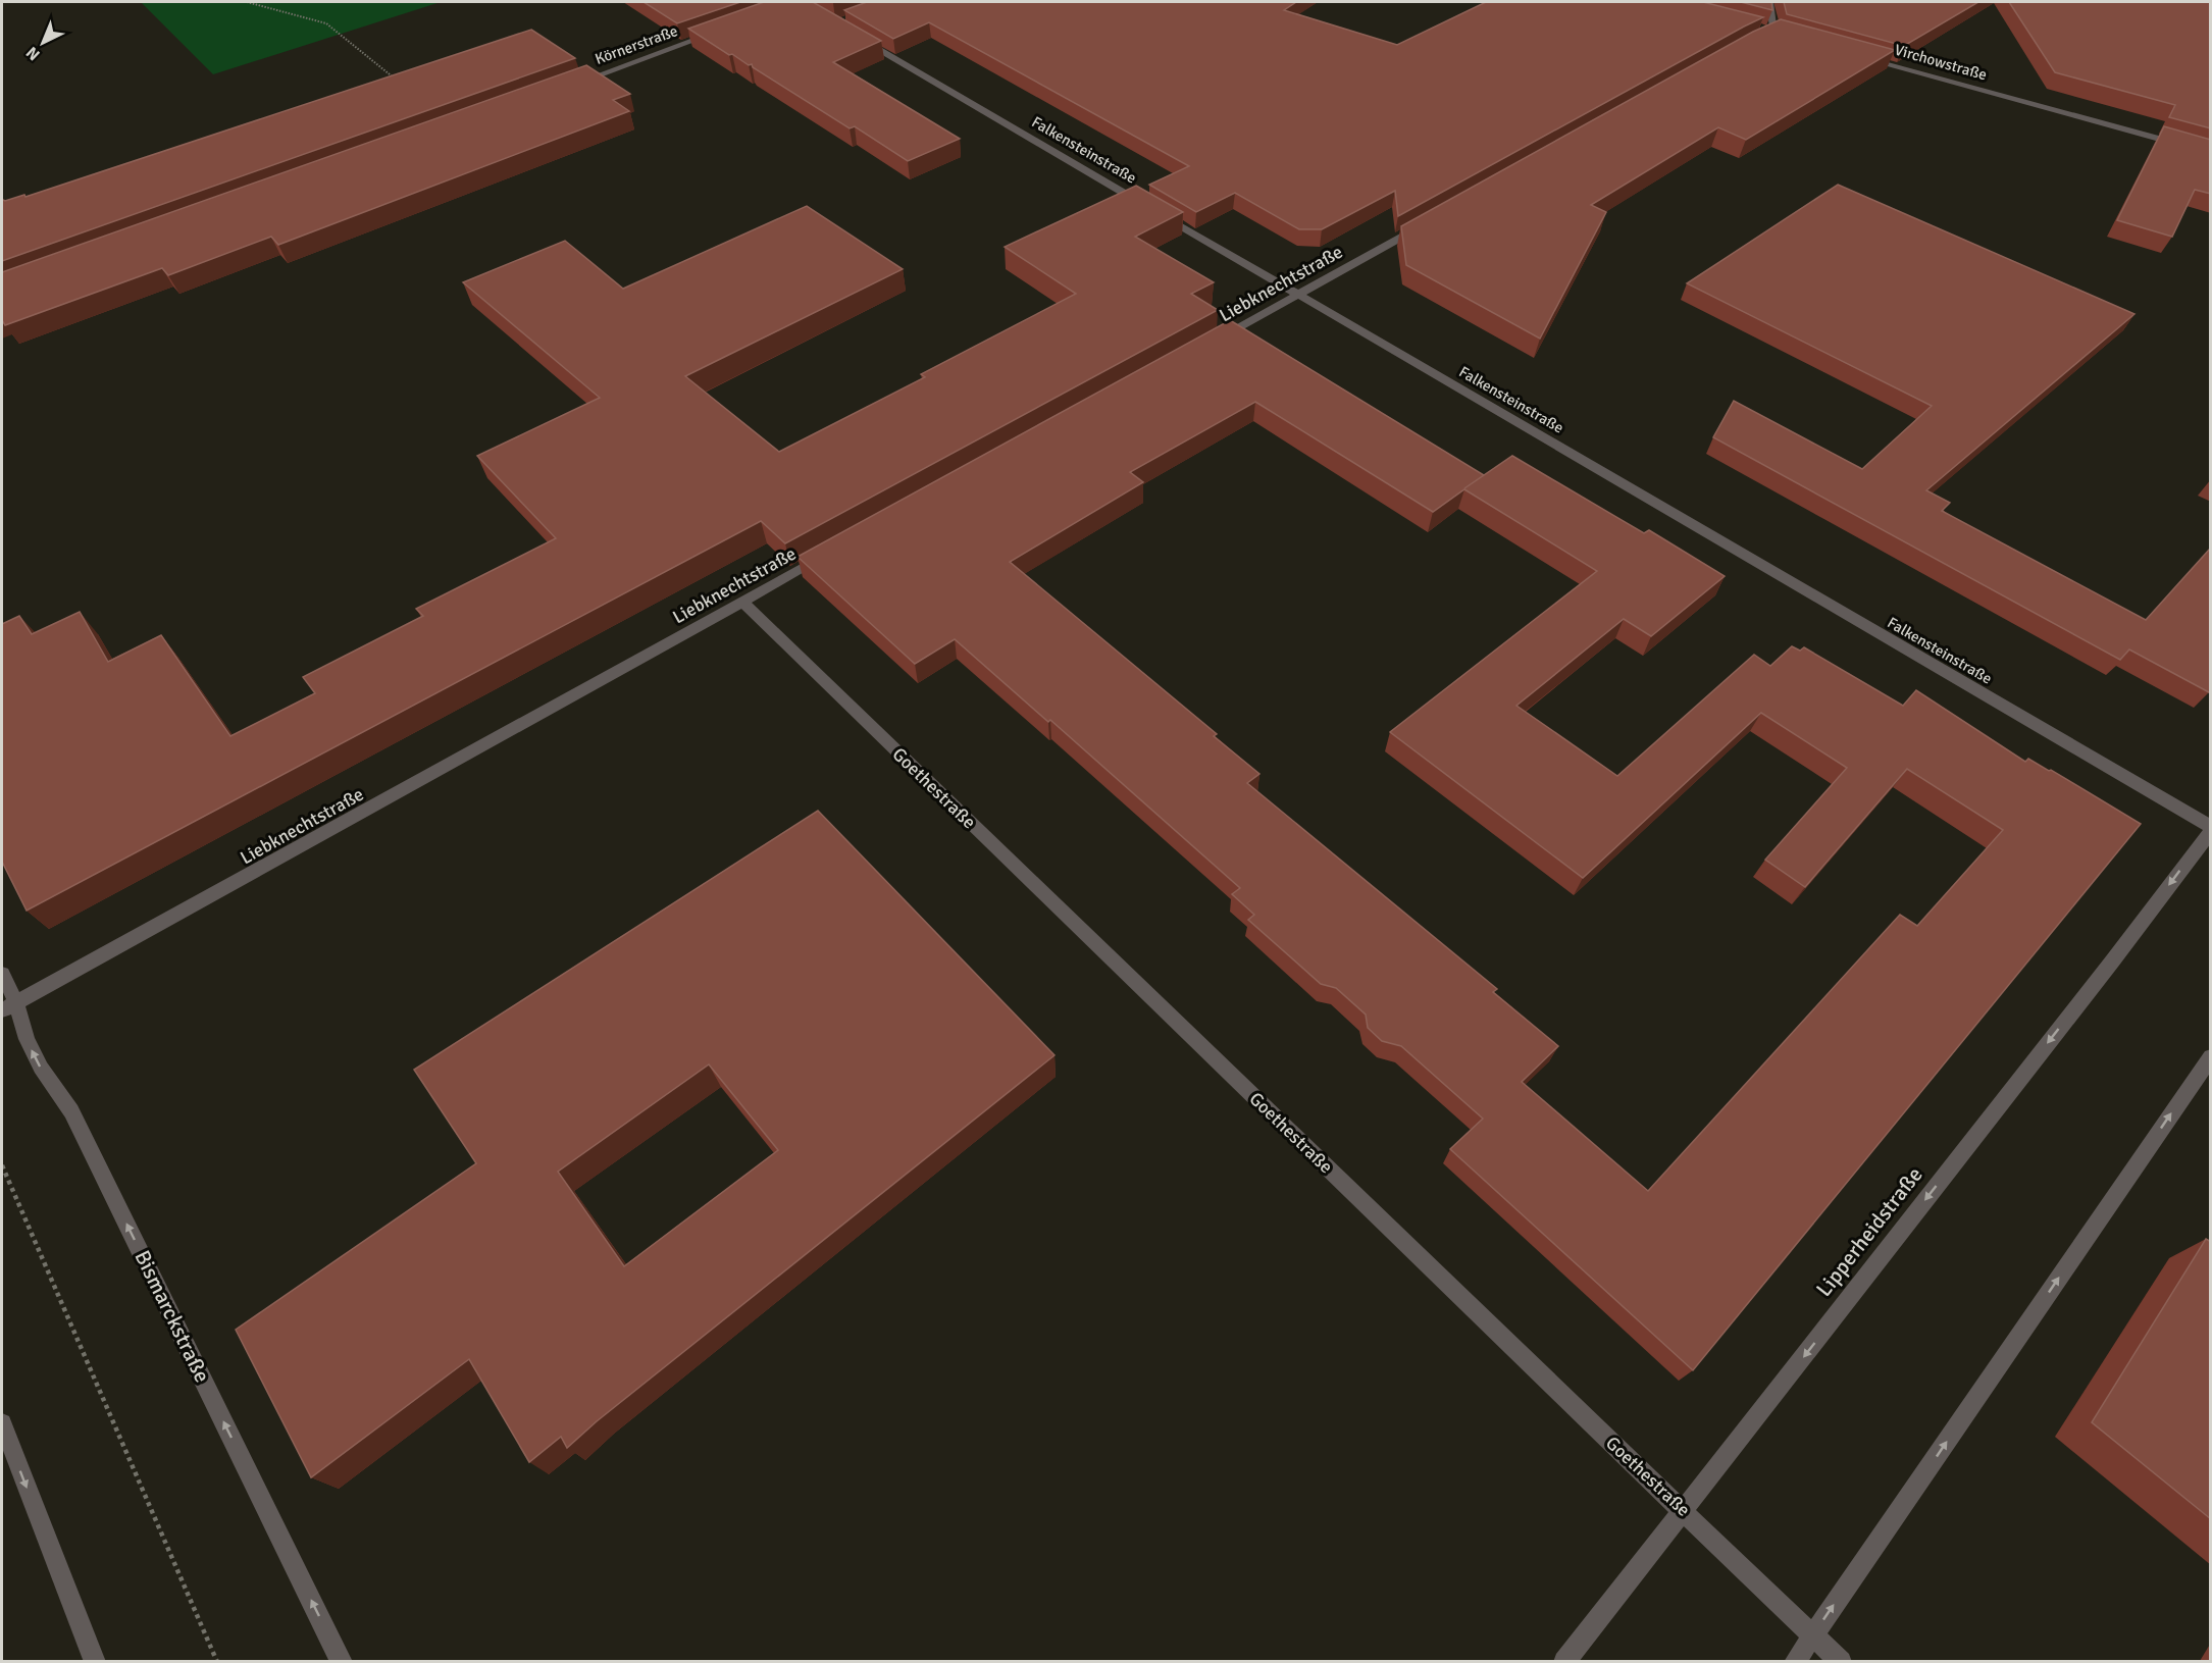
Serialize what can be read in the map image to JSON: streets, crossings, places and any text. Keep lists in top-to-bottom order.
{
  "streets": {
    "street": [
      "Körnerstraße",
      "Virchowstraße",
      "Falkensteinstraße",
      "Liebknechtstraße",
      "Goethestraße",
      "Lipperheidstraße",
      "Bismarckstraße"
    ]
  },
  "crossings": [
    ["Falkensteinstraße", "Liebknechtstraße"],
    ["Falkensteinstraße", "Lipperheidstraße"],
    ["Liebknechtstraße", "Goethestraße"],
    ["Liebknechtstraße", "Bismarckstraße"],
    ["Goethestraße", "Lipperheidstraße"]
  ],
  "one_way": ["Lipperheidstraße", "Bismarckstraße"],
  "north": "bottom left"
}
